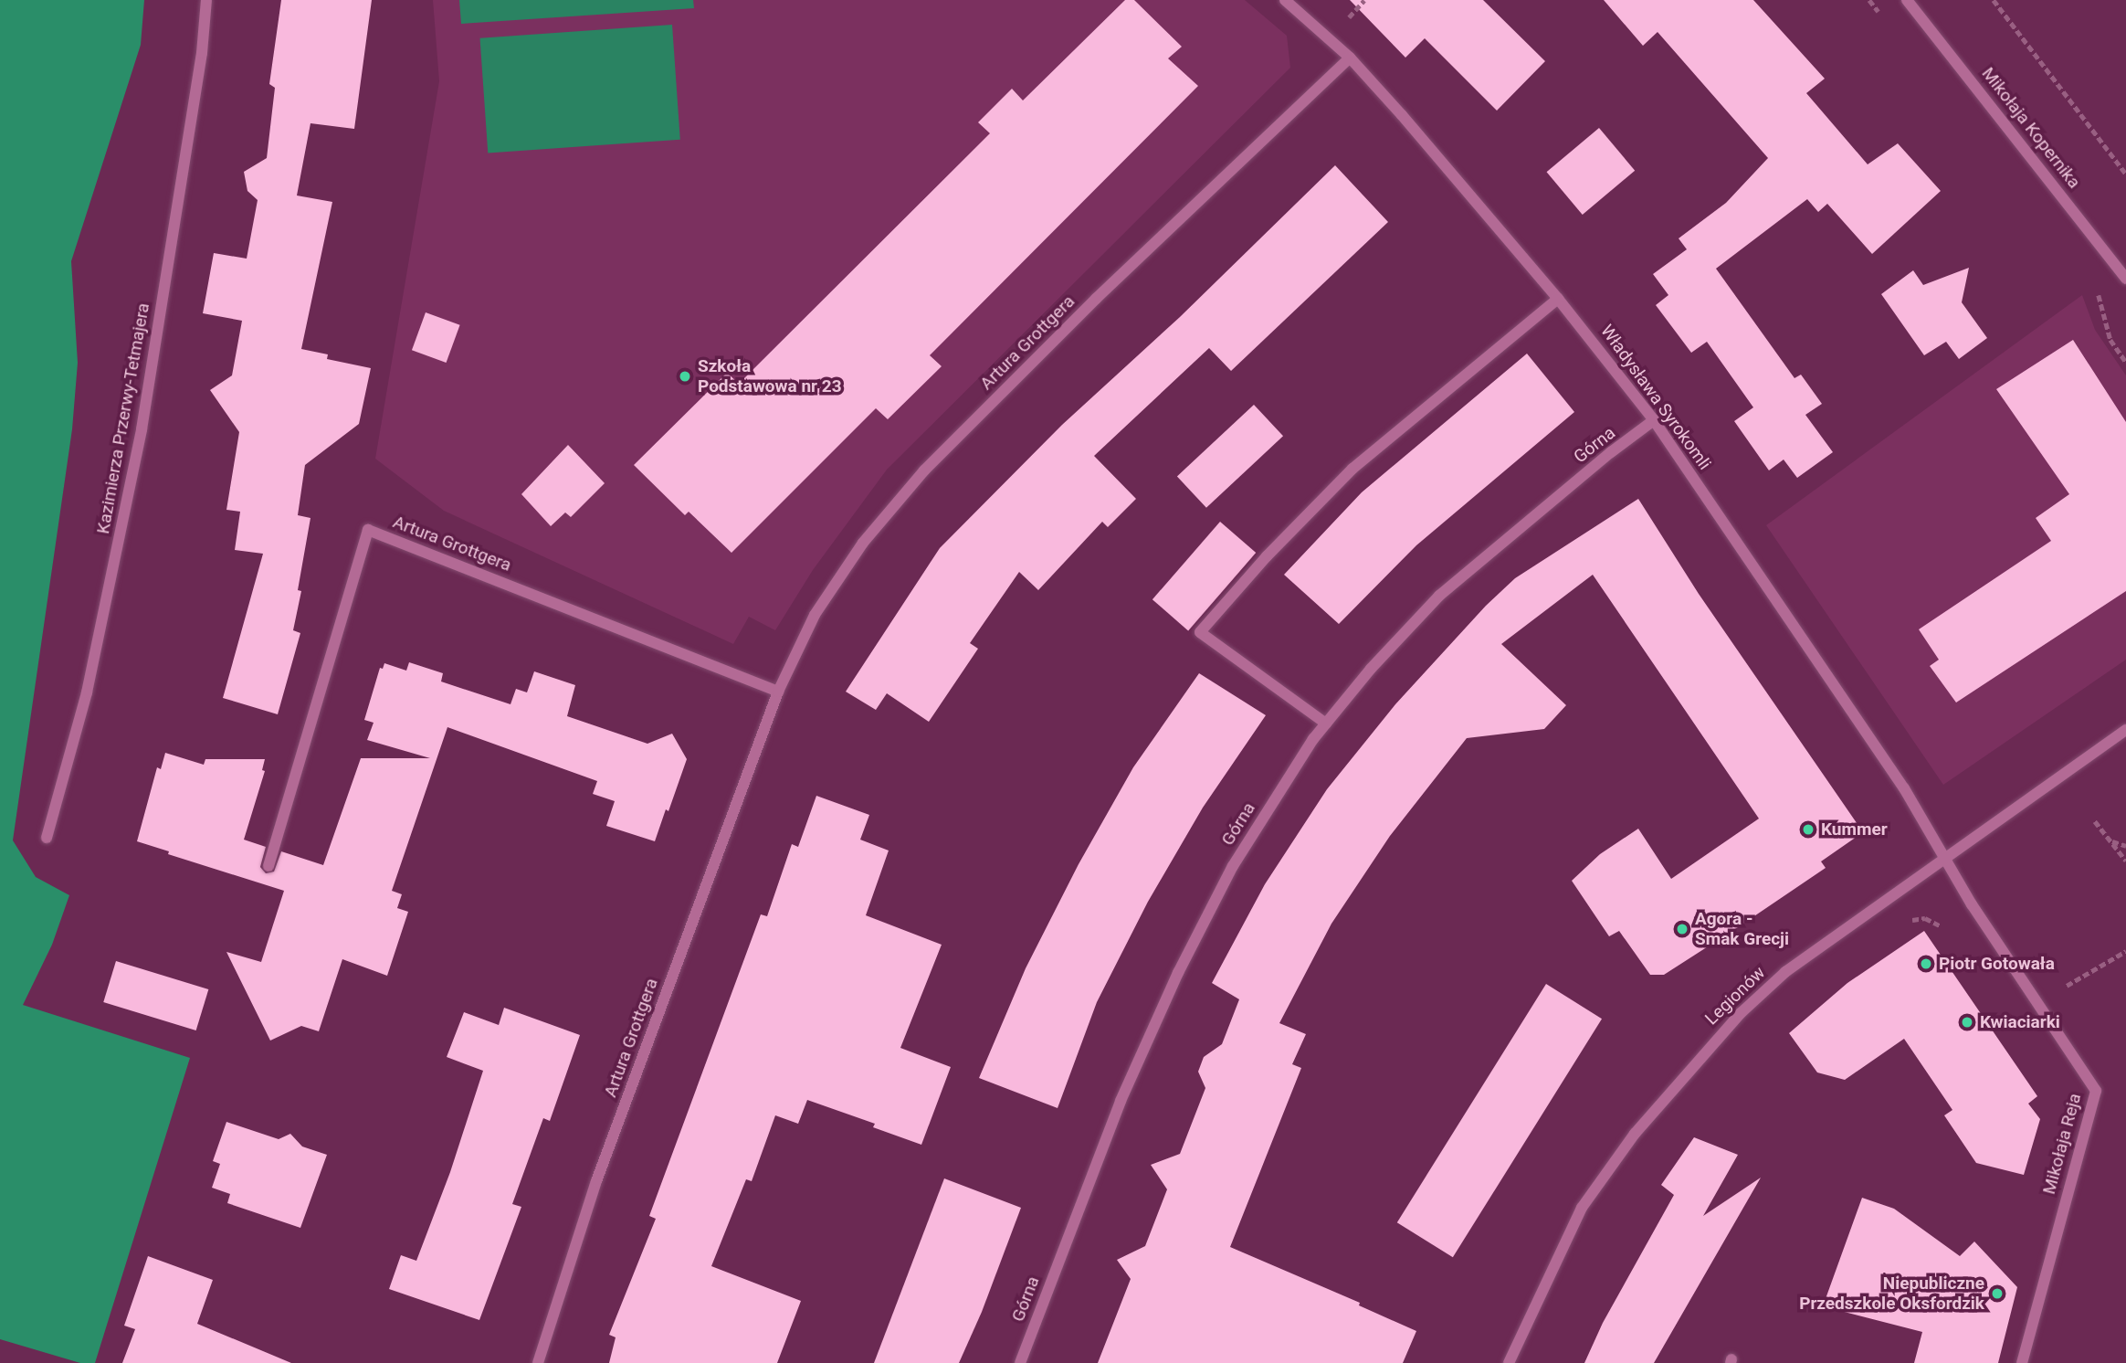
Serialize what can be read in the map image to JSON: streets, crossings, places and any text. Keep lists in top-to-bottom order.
{
  "streets": {
    "street": [
      "Mikołaja Kopernika",
      "Artura Grottgera",
      "Władysława Syrokomli",
      "Kazimierza Przerwy-Tetmajera",
      "Górna",
      "Legionów",
      "Mikołaja Reja"
    ]
  },
  "crossings": [
    ["Artura Grottgera", "Władysława Syrokomli"],
    ["Władysława Syrokomli", "Górna"],
    ["Władysława Syrokomli", "Legionów"],
    ["Władysława Syrokomli", "Mikołaja Reja"],
    ["Legionów", "Mikołaja Reja"]
  ],
  "places": [
    "Szkoła Podstawowa nr 23",
    "Kummer",
    "Agora - Smak Grecji",
    "Piotr Gotowała",
    "Kwiaciarki",
    "Niepubliczne Przedszkole Oksfordzik"
  ]
}
